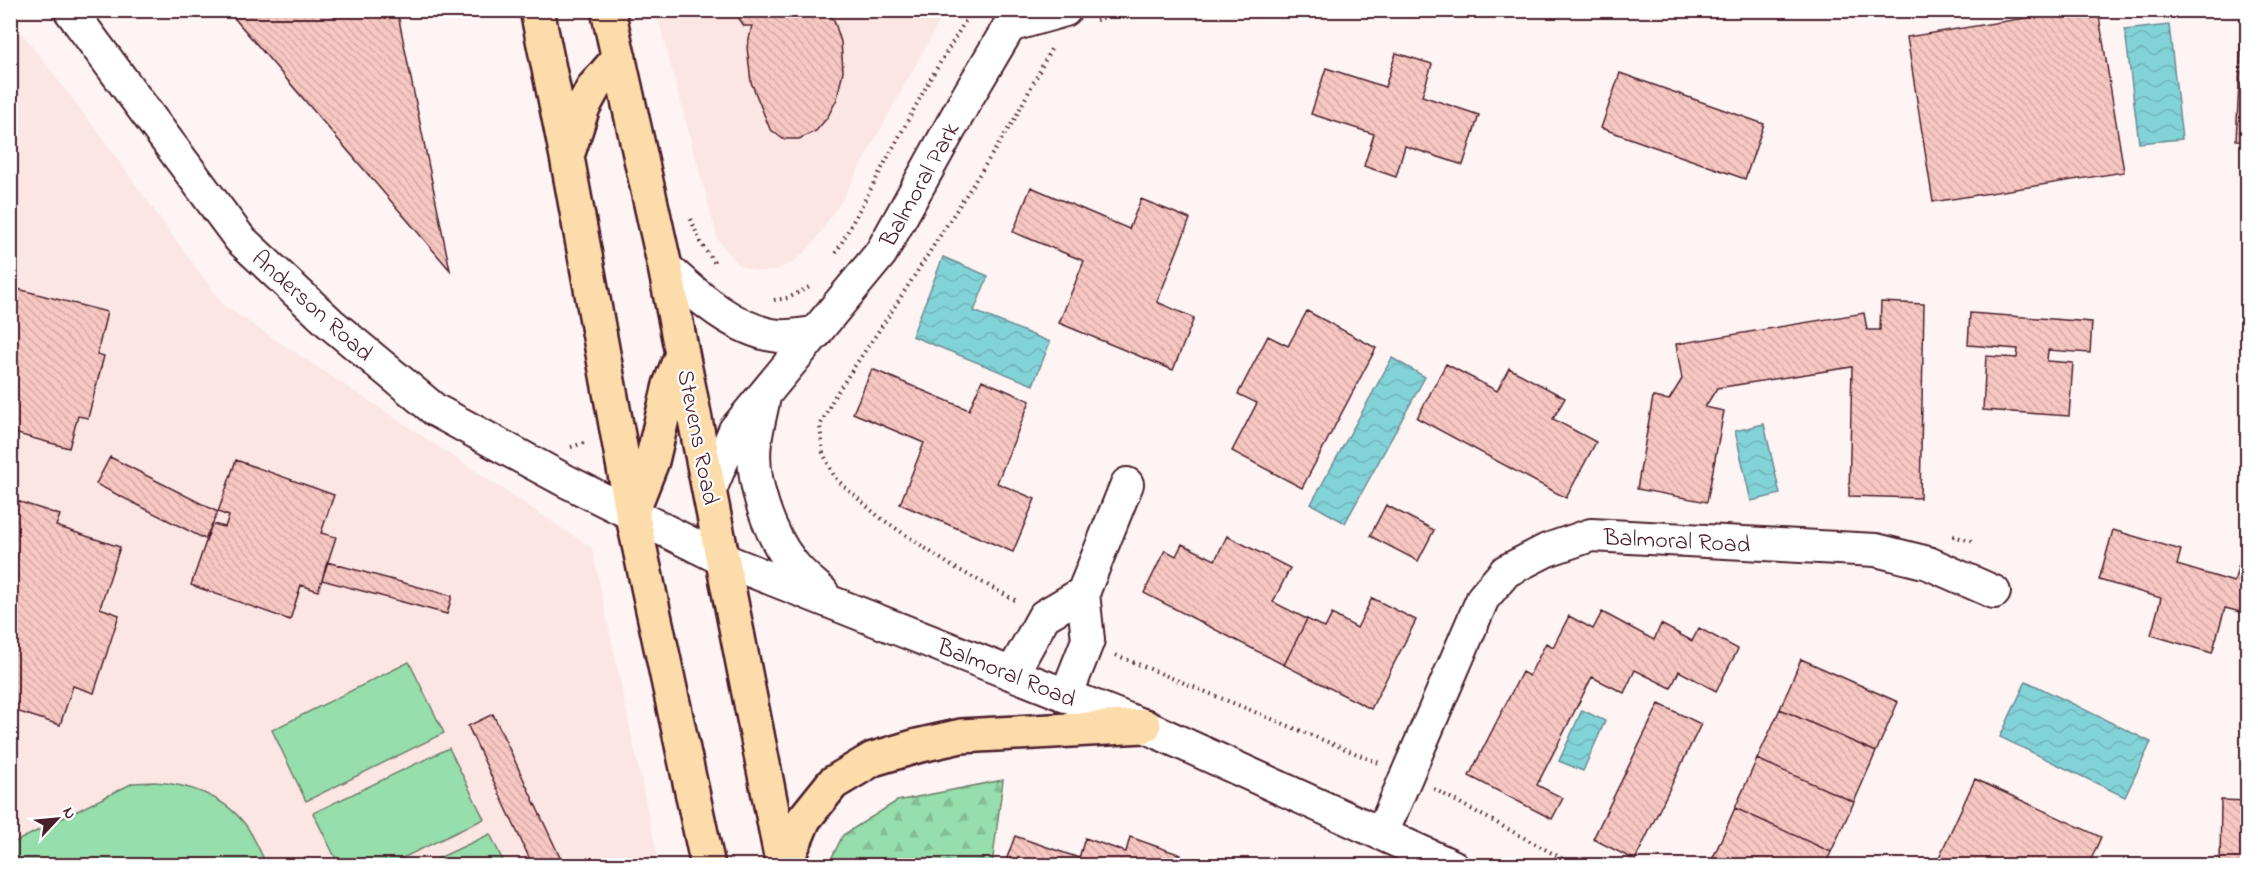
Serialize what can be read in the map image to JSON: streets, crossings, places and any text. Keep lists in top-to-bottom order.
{
  "streets": {
    "main road": ["Stevens Road"],
    "street": ["Balmoral Park", "Anderson Road", "Balmoral Road"]
  },
  "crossings": [
    ["Balmoral Park", "Stevens Road"],
    ["Anderson Road", "Balmoral Road"],
    ["Stevens Road", "Balmoral Road"]
  ],
  "north": "top right"
}
